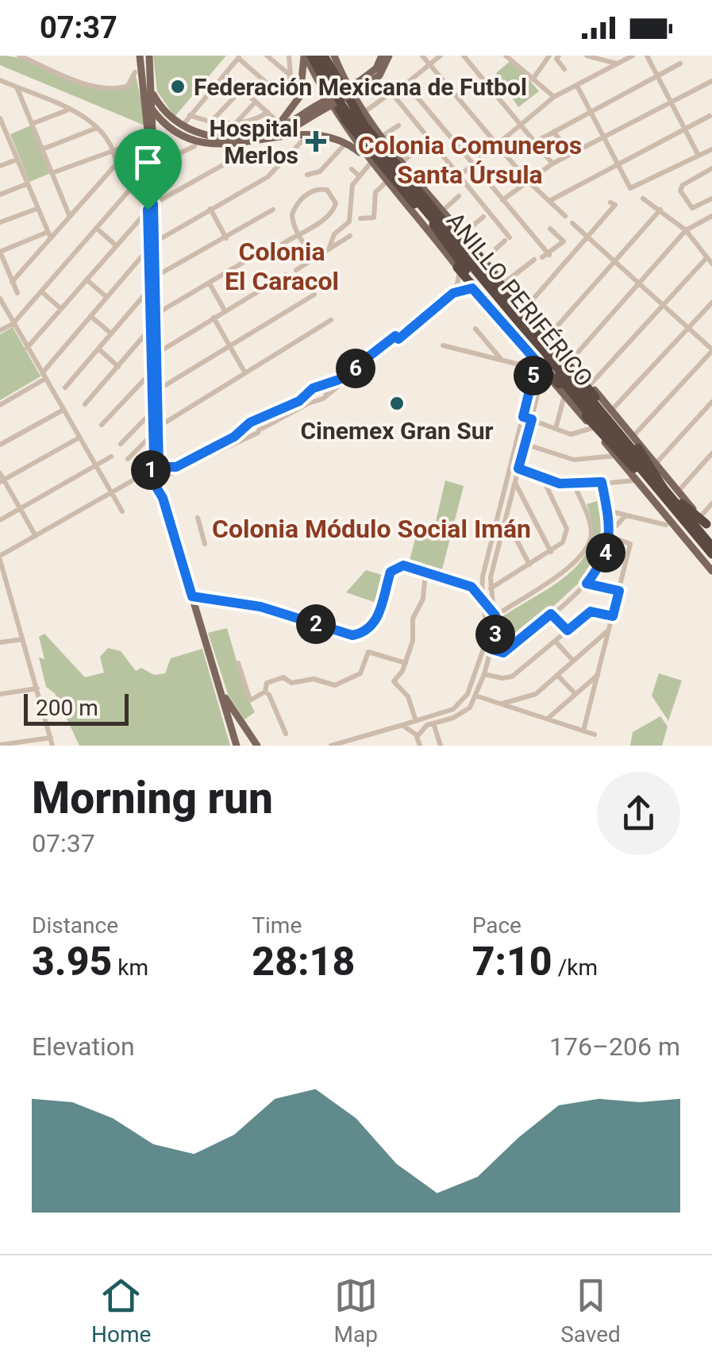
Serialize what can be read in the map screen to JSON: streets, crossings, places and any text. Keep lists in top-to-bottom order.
{
  "streets": {
    "highway": ["ANILLO PERIFÉRICO"]
  },
  "districts": ["Colonia Comuneros Santa Úrsula", "Colonia El Caracol", "Colonia Módulo Social Imán"],
  "places": {
    "other": ["Federación Mexicana de Futbol", "Cinemex Gran Sur"],
    "health": ["Hospital Merlos"]
  },
  "scale_bar": "200 m",
  "page": {
    "status": "07:37",
    "pins": [
      "6",
      "5",
      "1",
      "4",
      "2",
      "3"
    ],
    "scale": "200 m",
    "heading": ["Morning run", "07:37"],
    "stats": [
      ["Distance", "3.95 km"],
      ["Time", "28:18"],
      ["Pace", "7:10 /km"]
    ],
    "chart": ["Elevation", "176–206 m"],
    "tabs": ["Home", "Map", "Saved"]
  }
}
